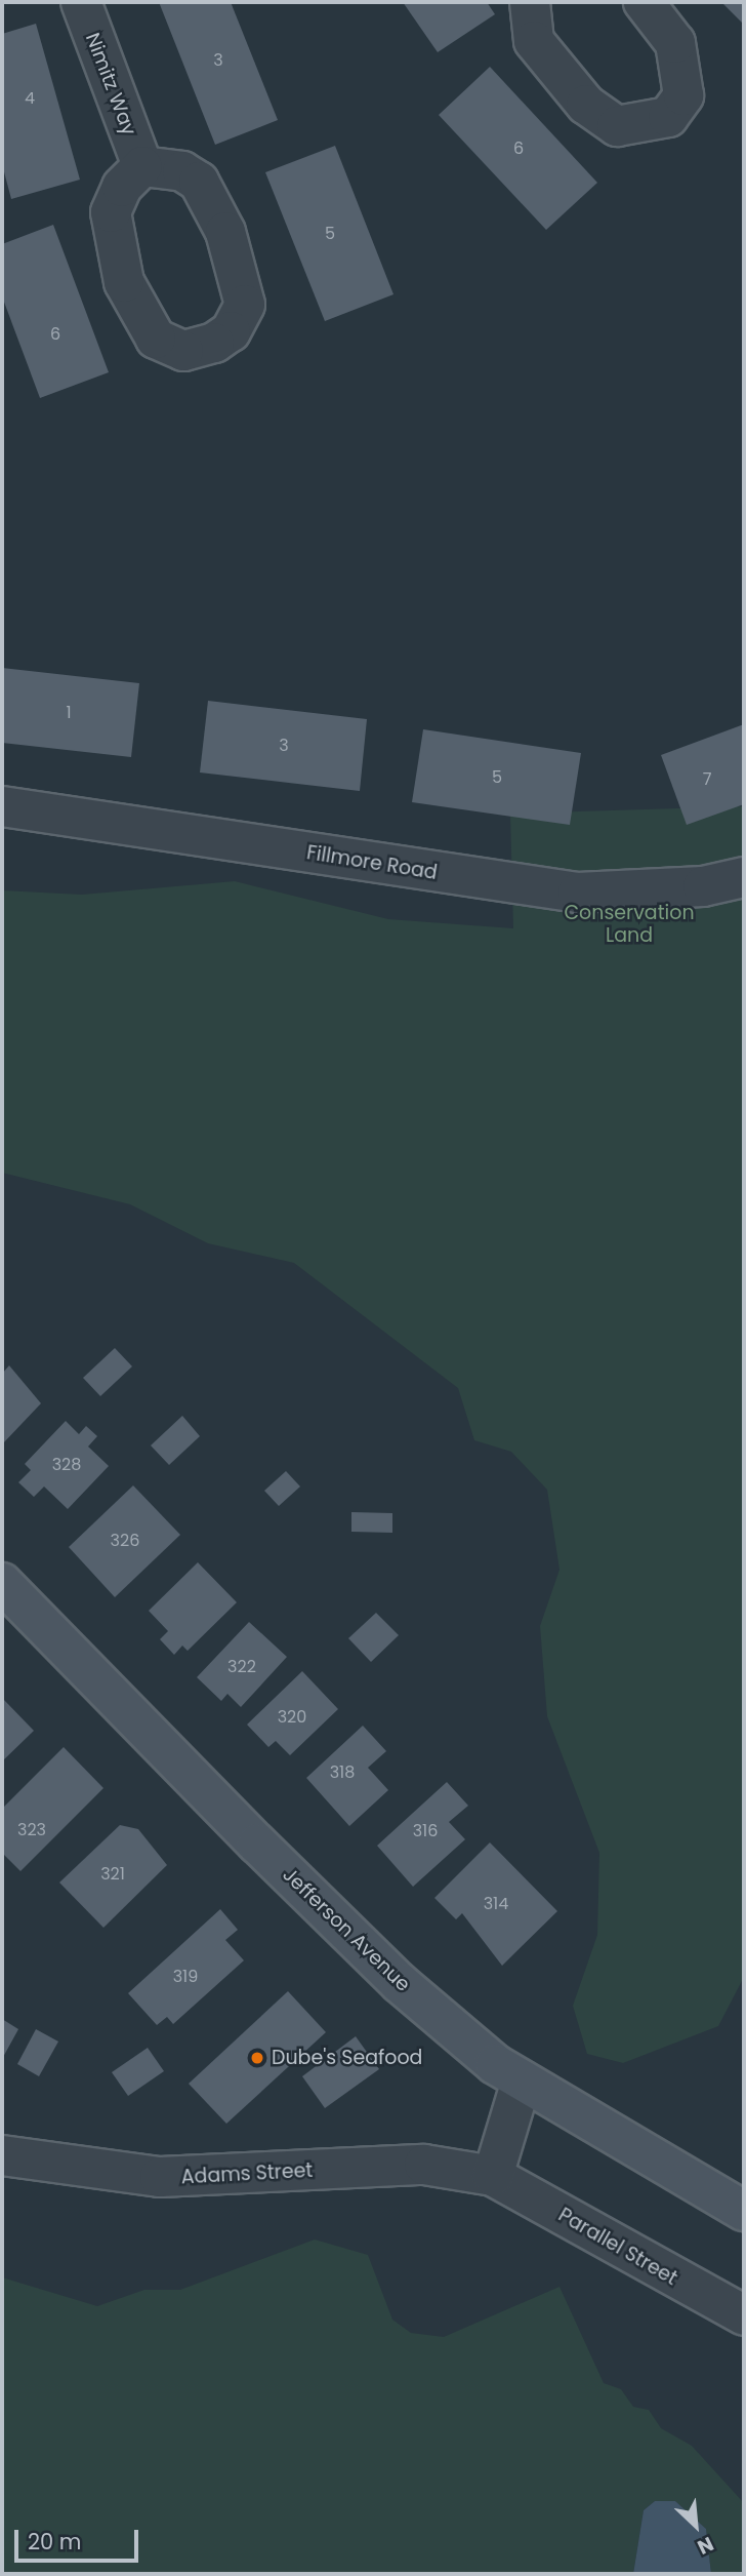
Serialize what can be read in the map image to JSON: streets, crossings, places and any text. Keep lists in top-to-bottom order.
{
  "streets": {
    "main road": ["Jefferson Avenue"],
    "street": [
      "Nimitz Way",
      "Fillmore Road",
      "Adams Street",
      "Parallel Street"
    ]
  },
  "crossings": [
    ["Adams Street", "Parallel Street"]
  ],
  "parks": ["Conservation Land"],
  "places": ["Dube's Seafood"],
  "house_numbers": [
    "3",
    "4",
    "6",
    "5",
    "6",
    "1",
    "3",
    "5",
    "7",
    "328",
    "326",
    "322",
    "320",
    "318",
    "323",
    "316",
    "321",
    "314",
    "319"
  ],
  "scale_bar": "20 m",
  "north": "bottom right"
}
